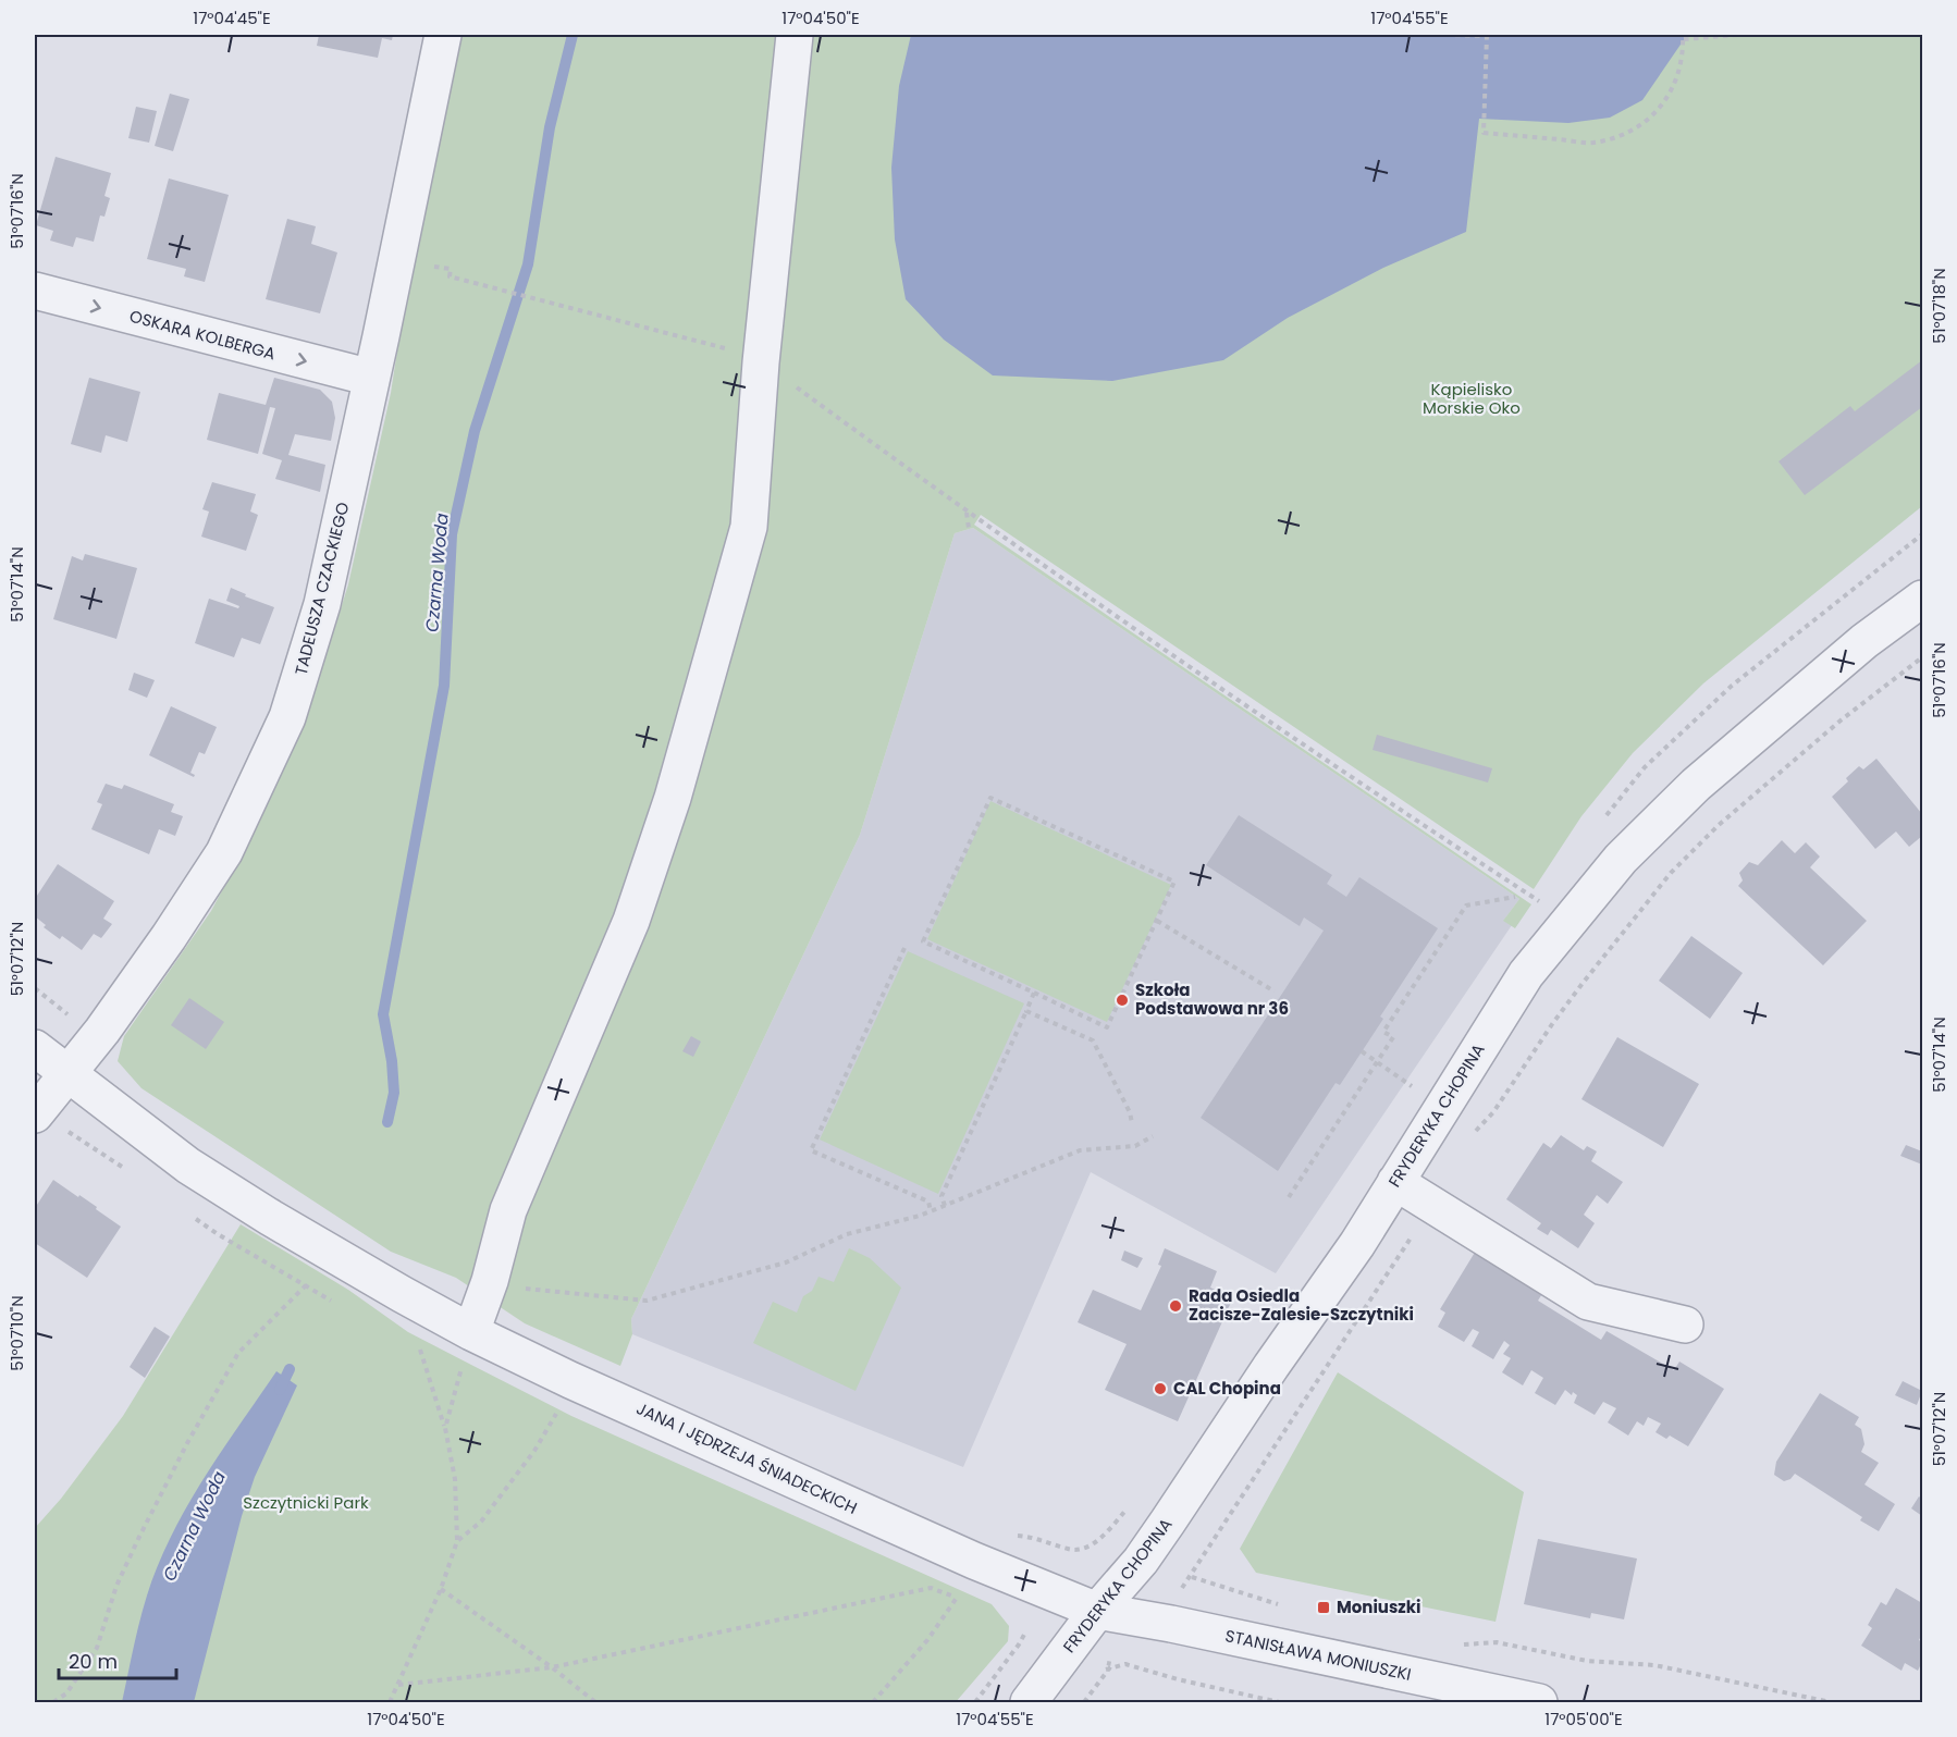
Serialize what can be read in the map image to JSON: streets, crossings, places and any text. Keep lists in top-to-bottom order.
{
  "streets": {
    "street": [
      "OSKARA KOLBERGA",
      "TADEUSZA CZACKIEGO",
      "FRYDERYKA CHOPINA",
      "JANA I JĘDRZEJA ŚNIADECKICH",
      "STANISŁAWA MONIUSZKI"
    ]
  },
  "crossings": [
    ["OSKARA KOLBERGA", "TADEUSZA CZACKIEGO"],
    ["FRYDERYKA CHOPINA", "JANA I JĘDRZEJA ŚNIADECKICH"],
    ["FRYDERYKA CHOPINA", "STANISŁAWA MONIUSZKI"],
    ["JANA I JĘDRZEJA ŚNIADECKICH", "STANISŁAWA MONIUSZKI"]
  ],
  "one_way": ["OSKARA KOLBERGA"],
  "water": ["Czarna Woda"],
  "parks": ["Kąpielisko Morskie Oko", "Szczytnicki Park"],
  "places": {
    "other": ["Szkoła Podstawowa nr 36", "Rada Osiedla Zacisze-Zalesie-Szczytniki", "CAL Chopina"],
    "transit": ["Moniuszki"]
  },
  "scale_bar": "20 m",
  "coordinates": [
    "17°04'45\"E",
    "17°04'50\"E",
    "17°04'55\"E",
    "51°07'16\"N",
    "51°07'18\"N",
    "51°07'14\"N",
    "51°07'12\"N",
    "51°07'10\"N",
    "17°05'00\"E"
  ]
}
